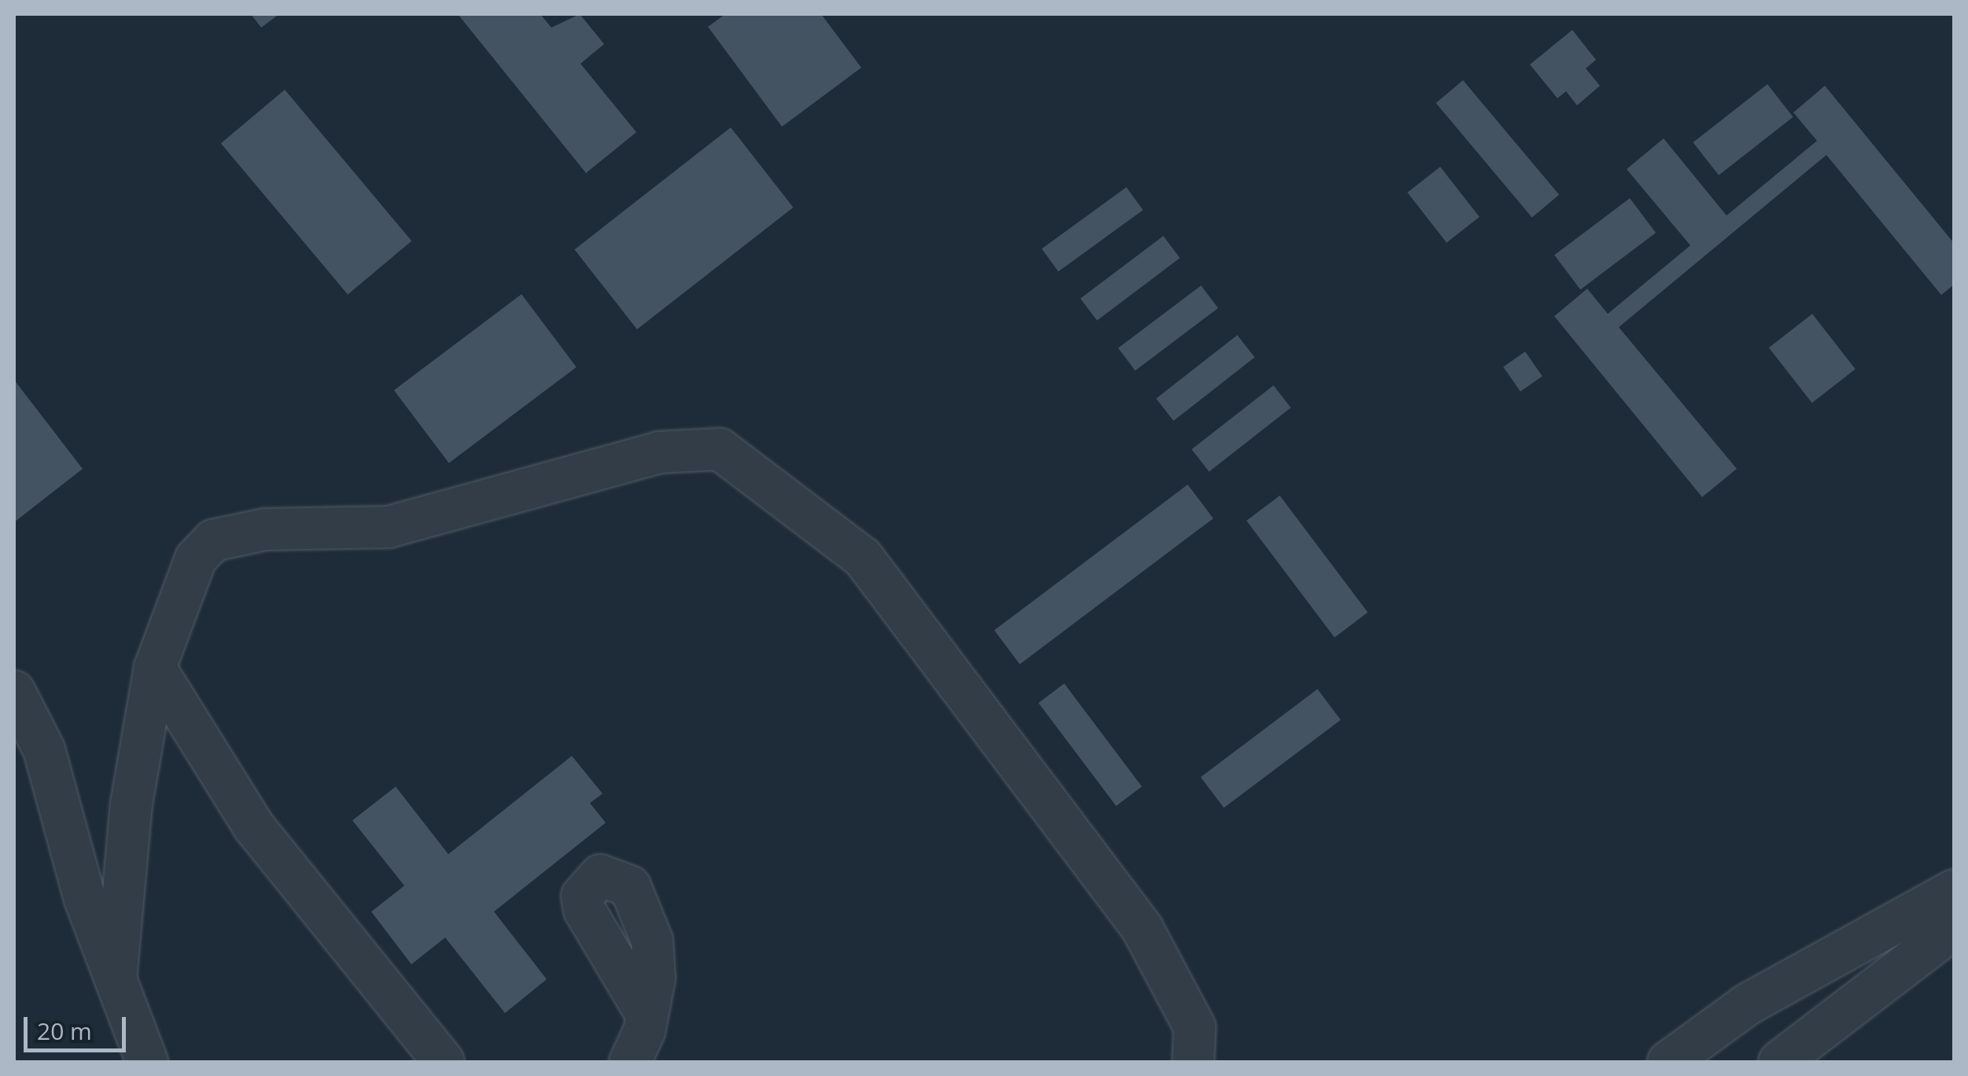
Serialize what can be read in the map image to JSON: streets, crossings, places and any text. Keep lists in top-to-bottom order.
{
  "scale_bar": "20 m"
}
